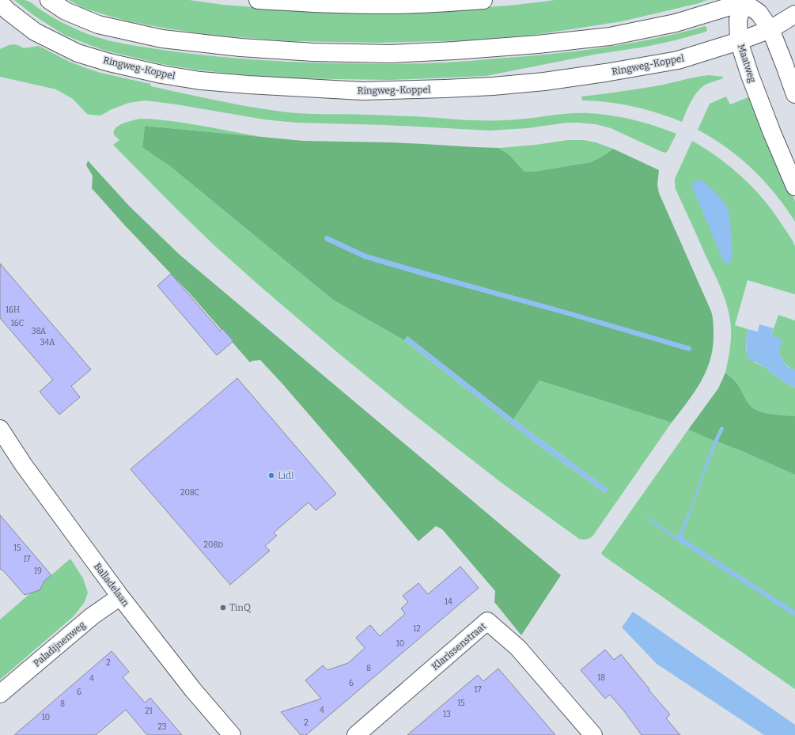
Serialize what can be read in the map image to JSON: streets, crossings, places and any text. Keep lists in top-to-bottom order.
{
  "streets": {
    "main road": [
      "Maatweg",
      "Ringweg-Koppel",
      "Balladelaan",
      "Paladijnenweg",
      "Klarissenstraat"
    ]
  },
  "crossings": [
    ["Maatweg", "Ringweg-Koppel"],
    ["Balladelaan", "Paladijnenweg"]
  ],
  "places": ["Lidl", "TinQ"],
  "house_numbers": [
    "16H",
    "16C",
    "38A",
    "34A",
    "208C",
    "208D",
    "15",
    "17",
    "19",
    "14",
    "12",
    "10",
    "2",
    "8",
    "18",
    "4",
    "6",
    "17",
    "6",
    "15",
    "8",
    "4",
    "21",
    "13",
    "10",
    "2",
    "23"
  ]
}
